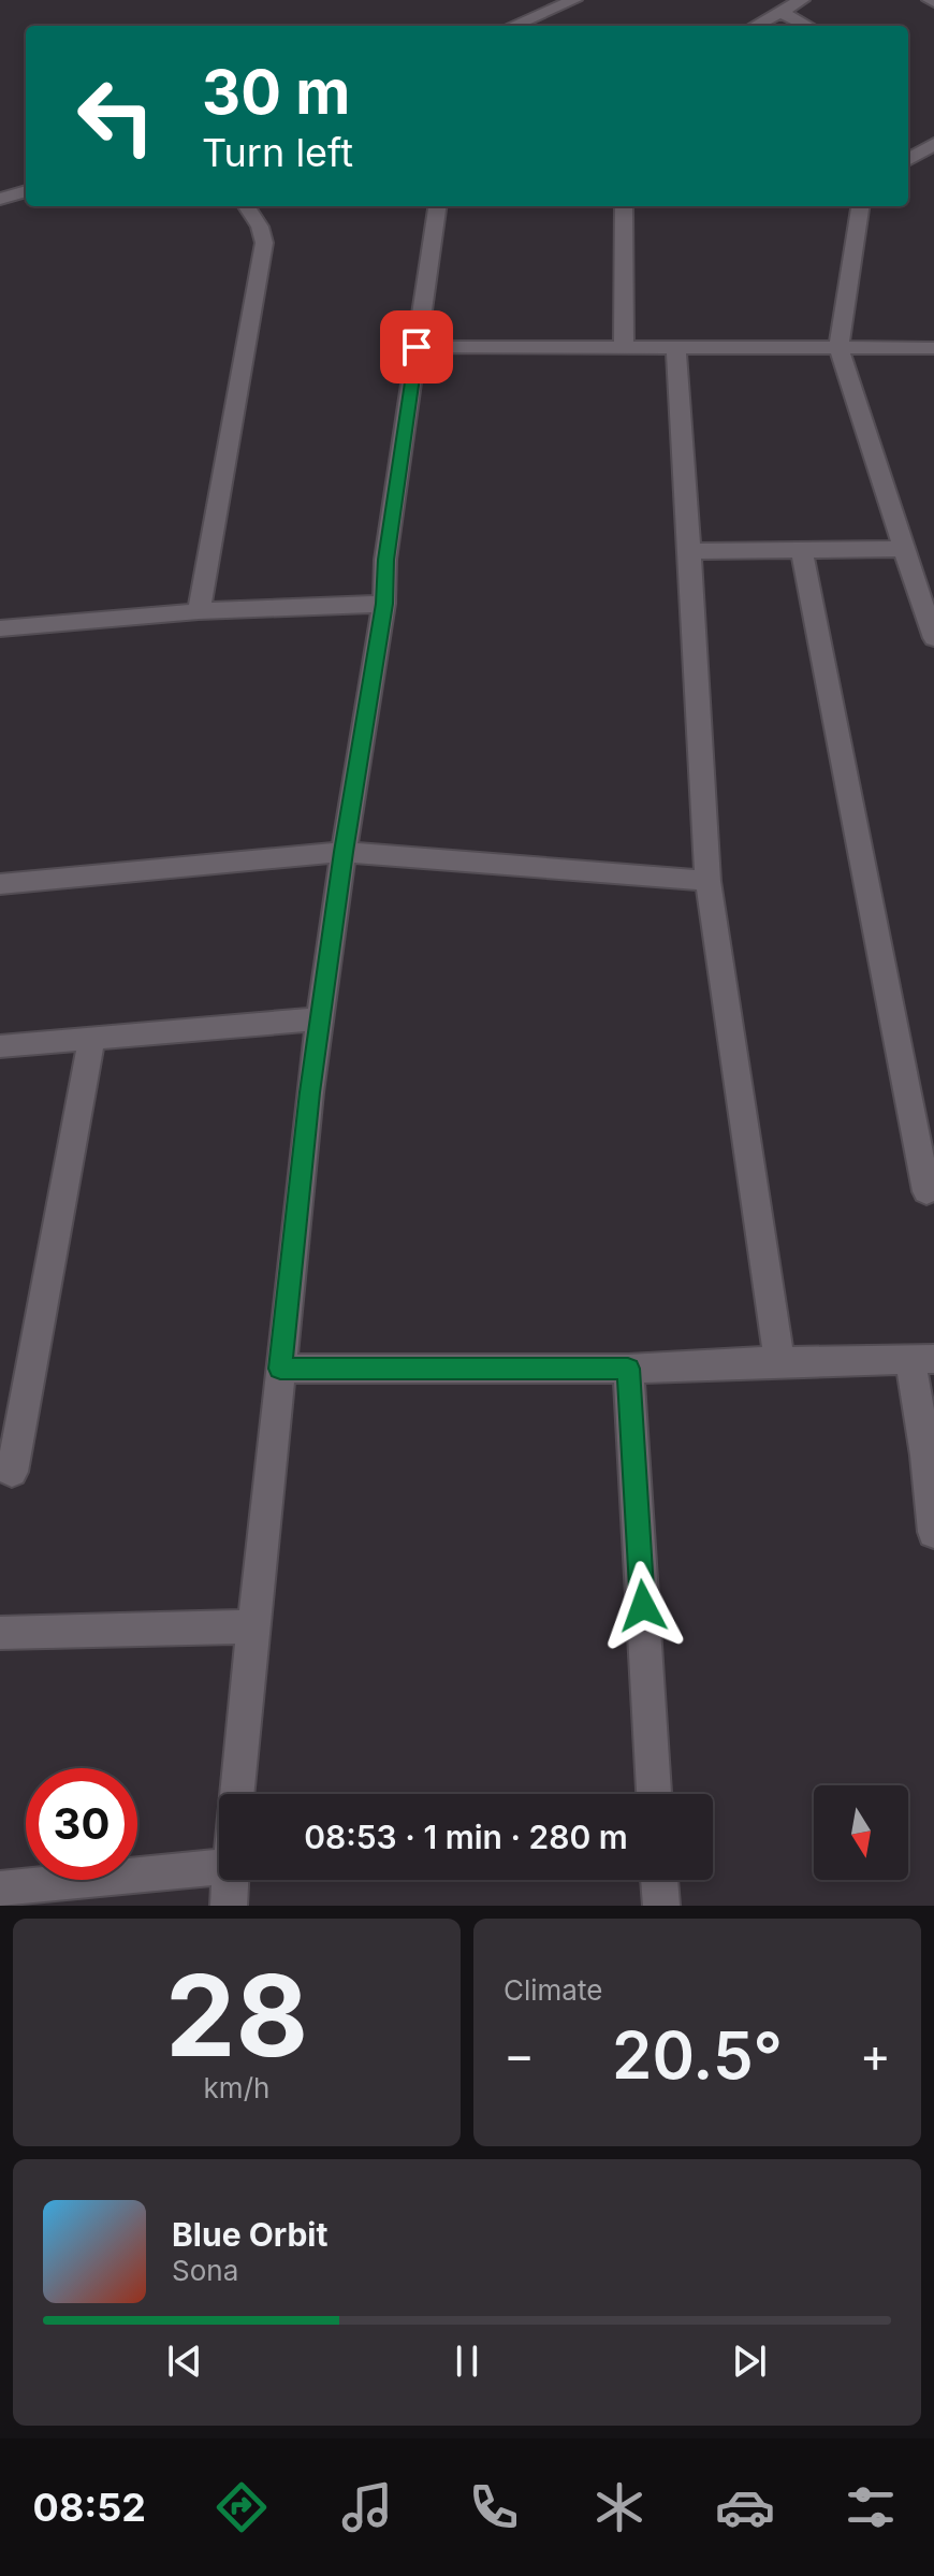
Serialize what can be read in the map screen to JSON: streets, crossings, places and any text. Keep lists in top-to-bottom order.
{
  "north": "bottom",
  "page": {
    "turn": ["30 m", "Turn left"],
    "limit": "30",
    "trip": "08:53 · 1 min · 280 m",
    "tile": [
      ["28", "km/h"],
      "Climate"
    ],
    "heat": ["−", "20.5°", "+"],
    "song": ["Blue Orbit", "Sona"],
    "tabs": "08:52"
  }
}
